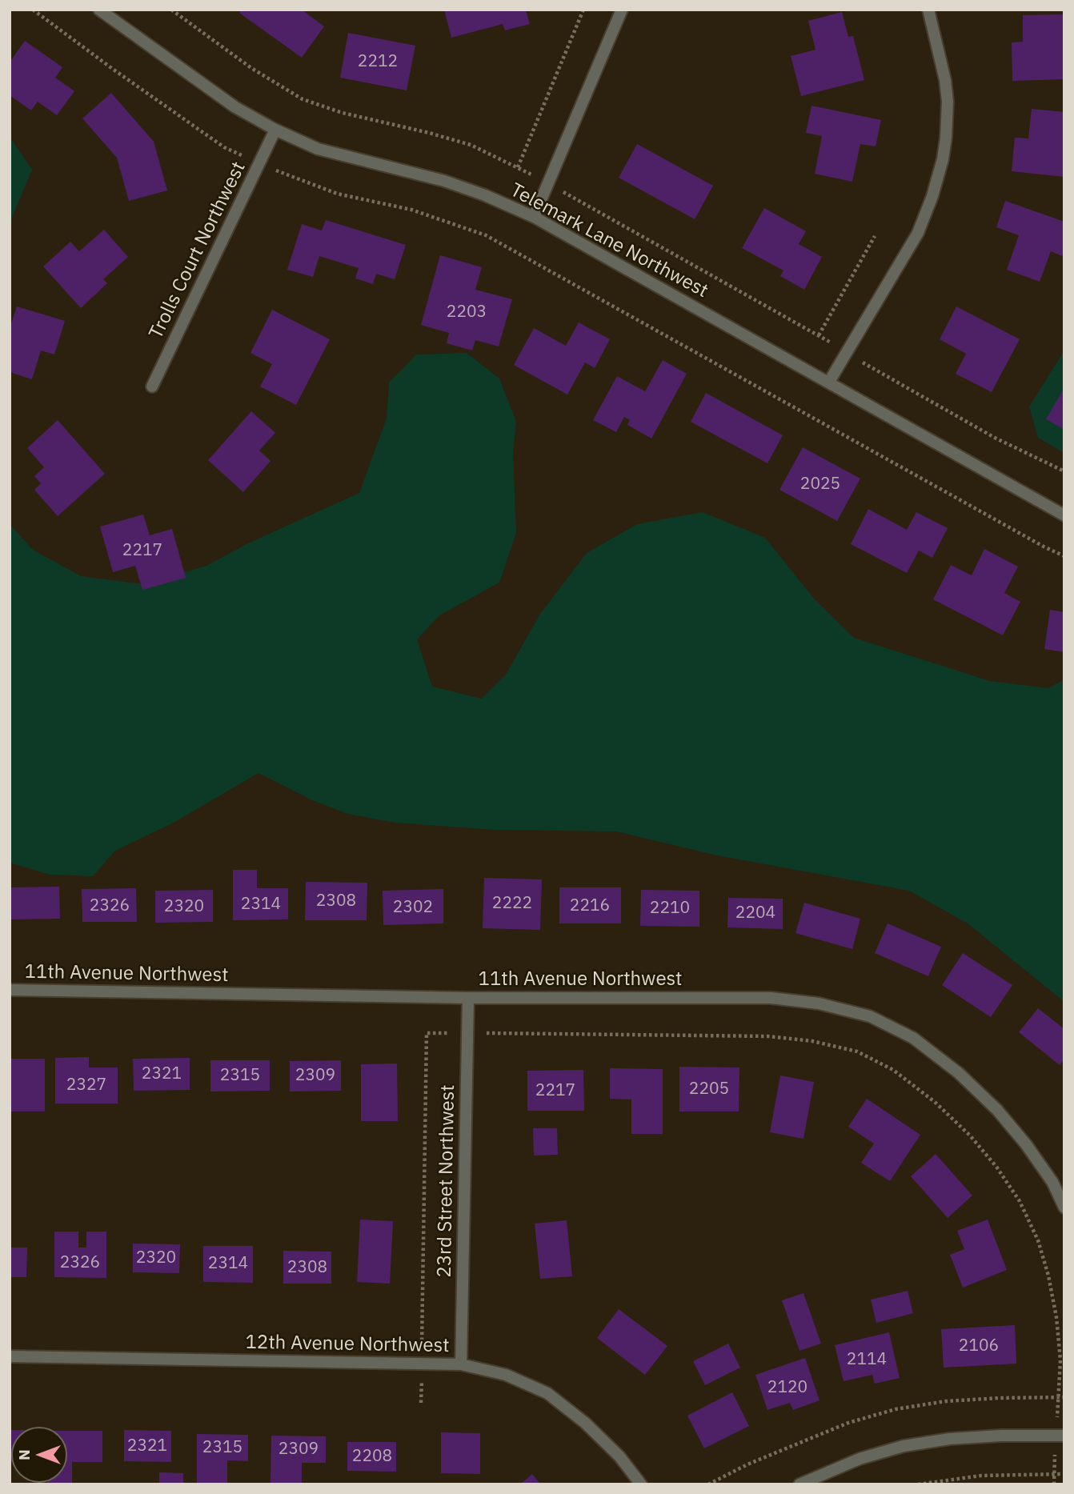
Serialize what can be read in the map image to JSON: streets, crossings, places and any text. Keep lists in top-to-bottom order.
{
  "streets": {
    "street": [
      "Telemark Lane Northwest",
      "Trolls Court Northwest",
      "11th Avenue Northwest",
      "23rd Street Northwest",
      "12th Avenue Northwest"
    ]
  },
  "crossings": [
    ["Telemark Lane Northwest", "Trolls Court Northwest"],
    ["11th Avenue Northwest", "23rd Street Northwest"],
    ["23rd Street Northwest", "12th Avenue Northwest"]
  ],
  "house_numbers": [
    "2212",
    "2203",
    "2025",
    "2217",
    "2308",
    "2222",
    "2314",
    "2326",
    "2216",
    "2320",
    "2302",
    "2210",
    "2204",
    "2321",
    "2315",
    "2309",
    "2327",
    "2205",
    "2217",
    "2320",
    "2326",
    "2314",
    "2308",
    "2106",
    "2114",
    "2120",
    "2321",
    "2315",
    "2309",
    "2208"
  ],
  "north": "left"
}
